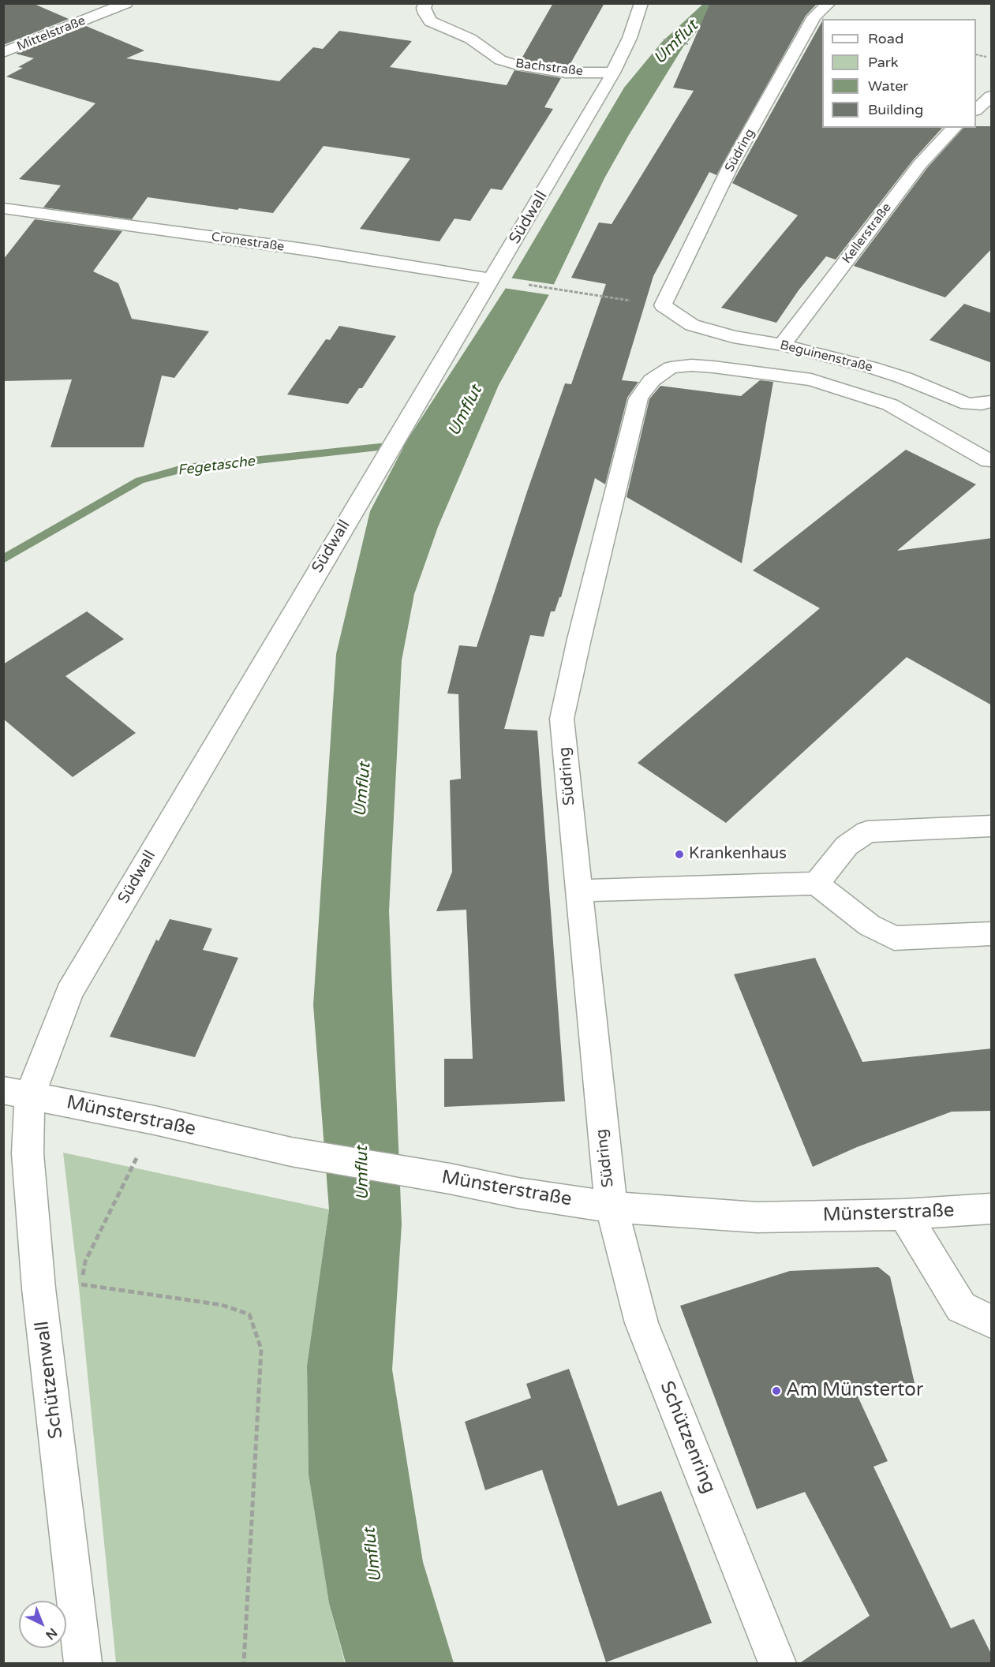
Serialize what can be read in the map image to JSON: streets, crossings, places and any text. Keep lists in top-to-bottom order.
{
  "streets": {
    "street": [
      "Mittelstraße",
      "Bachstraße",
      "Südring",
      "Südwall",
      "Kellerstraße",
      "Cronestraße",
      "Beguinenstraße",
      "Münsterstraße",
      "Schützenwall",
      "Schützenring"
    ]
  },
  "crossings": [
    ["Bachstraße", "Südwall"],
    ["Südring", "Beguinenstraße"],
    ["Südring", "Münsterstraße"],
    ["Südring", "Schützenring"],
    ["Südwall", "Cronestraße"],
    ["Südwall", "Münsterstraße"],
    ["Südwall", "Schützenwall"],
    ["Kellerstraße", "Beguinenstraße"],
    ["Münsterstraße", "Schützenwall"],
    ["Münsterstraße", "Schützenring"]
  ],
  "water": ["Umflut", "Fegetasche"],
  "places": ["Krankenhaus", "Am Münstertor"],
  "legend": [
    "Road",
    "Park",
    "Water",
    "Building"
  ],
  "north": "bottom right"
}
